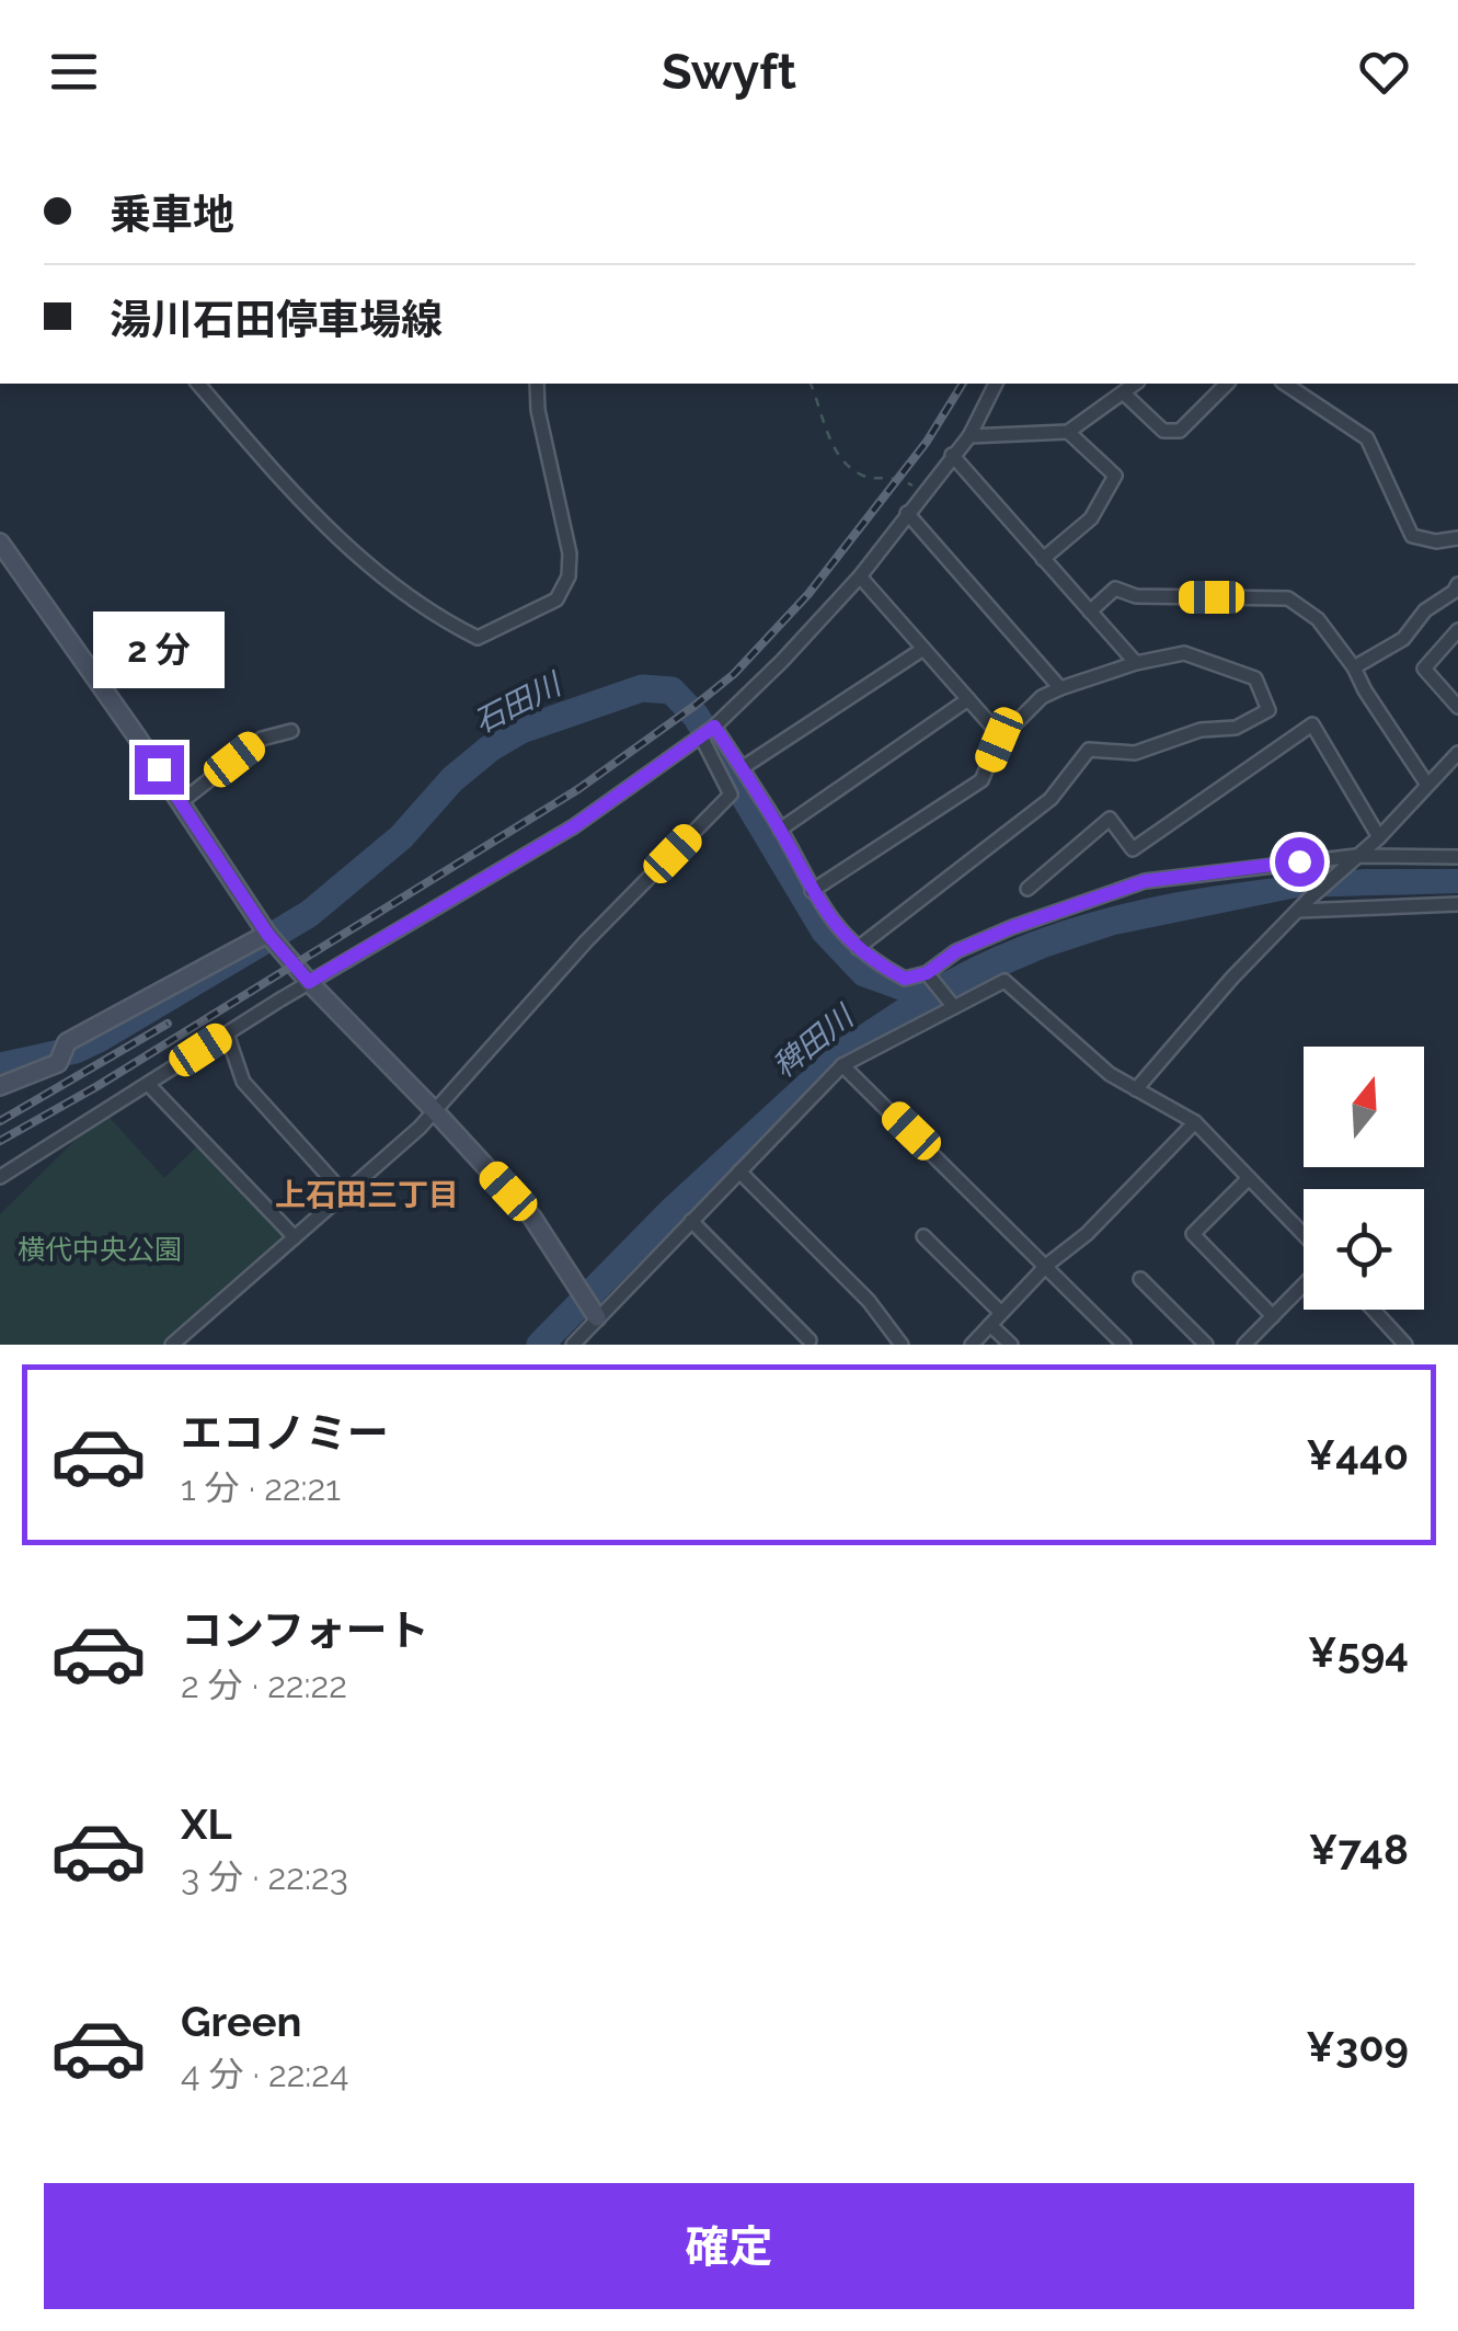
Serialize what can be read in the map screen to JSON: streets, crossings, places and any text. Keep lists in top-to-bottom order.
{
  "districts": ["上石田三丁目"],
  "water": ["石田川", "稗田川"],
  "parks": ["横代中央公園"],
  "north": "top",
  "page": {
    "header": "Swyft",
    "banner": ["乗車地", "湯川石田停車場線"],
    "bubble": "2 分",
    "list": [
      {
        "name": "エコノミー",
        "note": "1 分 · 22:21",
        "value": "¥440"
      },
      {
        "name": "コンフォート",
        "note": "2 分 · 22:22",
        "value": "¥594"
      },
      {
        "name": "XL",
        "note": "3 分 · 22:23",
        "value": "¥748"
      },
      {
        "name": "Green",
        "note": "4 分 · 22:24",
        "value": "¥309"
      }
    ],
    "buttons": "確定"
  }
}
